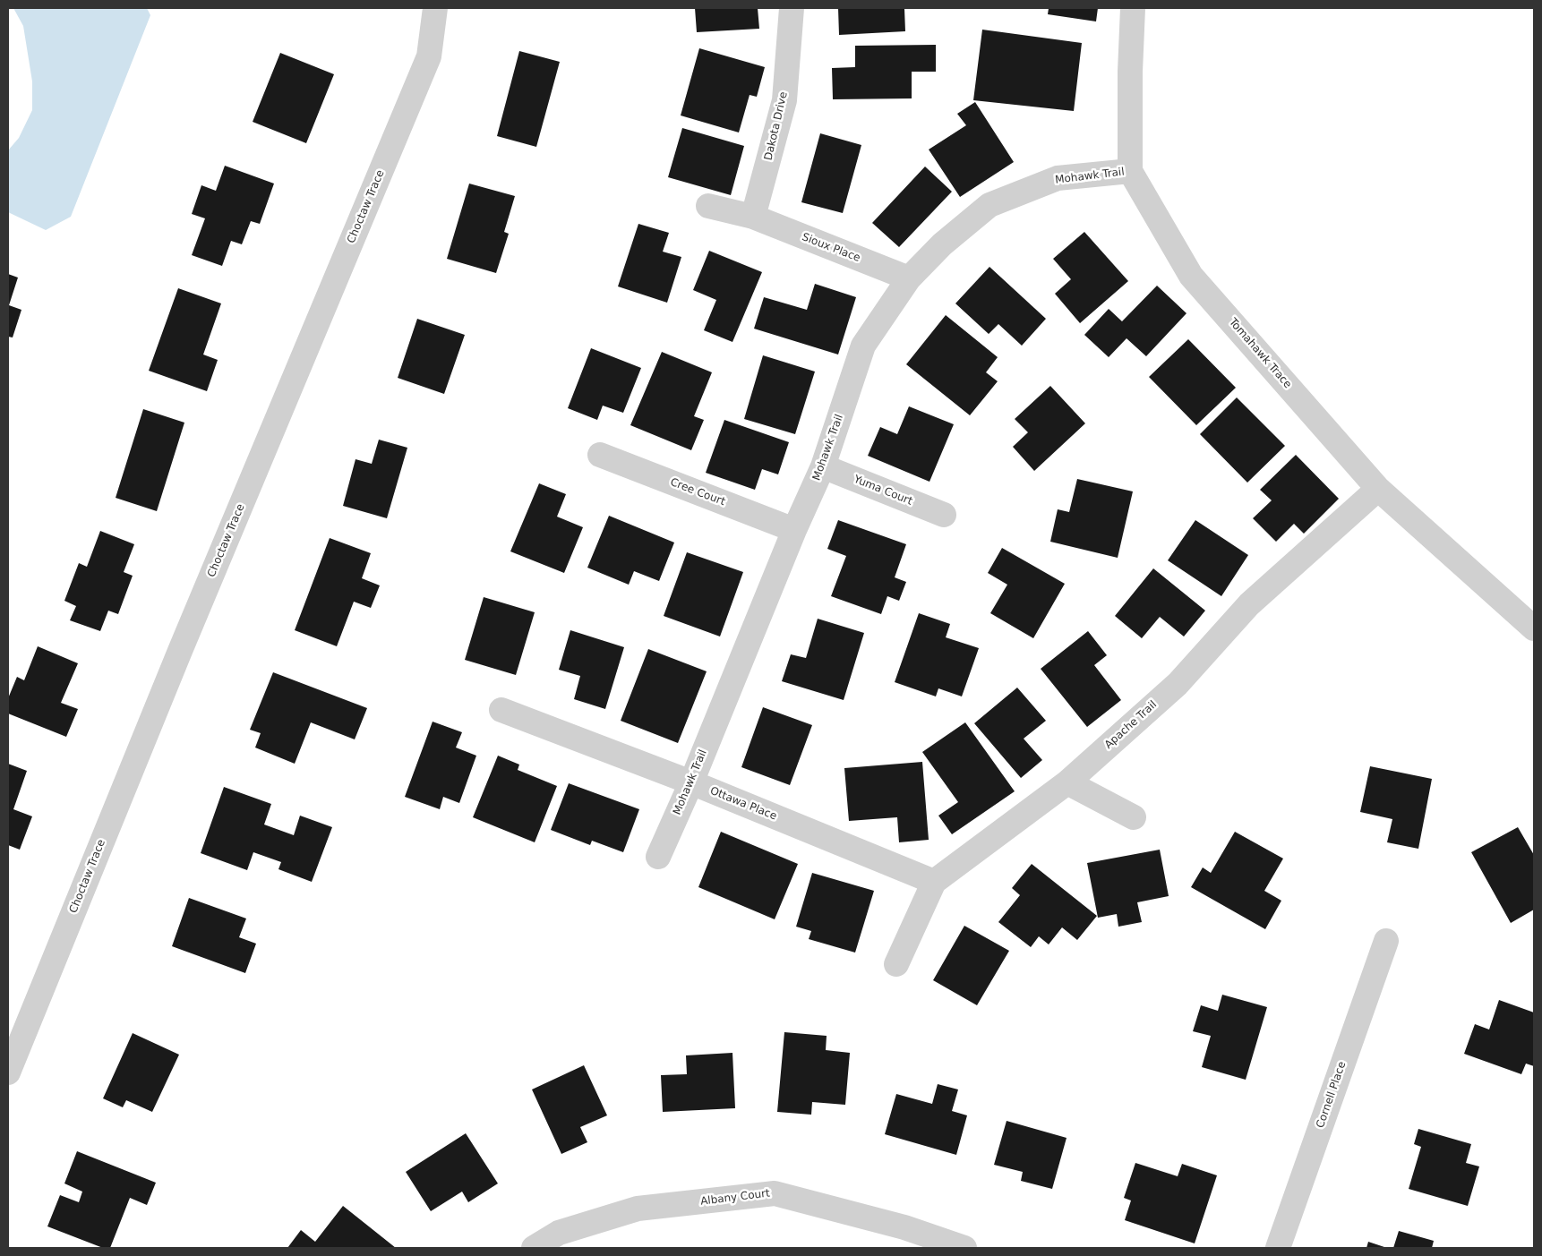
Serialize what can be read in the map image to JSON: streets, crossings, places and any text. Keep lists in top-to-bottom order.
{
  "streets": {
    "street": [
      "Dakota Drive",
      "Mohawk Trail",
      "Choctaw Trace",
      "Sioux Place",
      "Tomahawk Trace",
      "Yuma Court",
      "Cree Court",
      "Apache Trail",
      "Ottawa Place",
      "Cornell Place",
      "Albany Court"
    ]
  },
  "crossings": [
    ["Dakota Drive", "Sioux Place"],
    ["Mohawk Trail", "Sioux Place"],
    ["Mohawk Trail", "Tomahawk Trace"],
    ["Mohawk Trail", "Yuma Court"],
    ["Mohawk Trail", "Cree Court"],
    ["Mohawk Trail", "Ottawa Place"],
    ["Tomahawk Trace", "Apache Trail"],
    ["Apache Trail", "Ottawa Place"]
  ]
}
